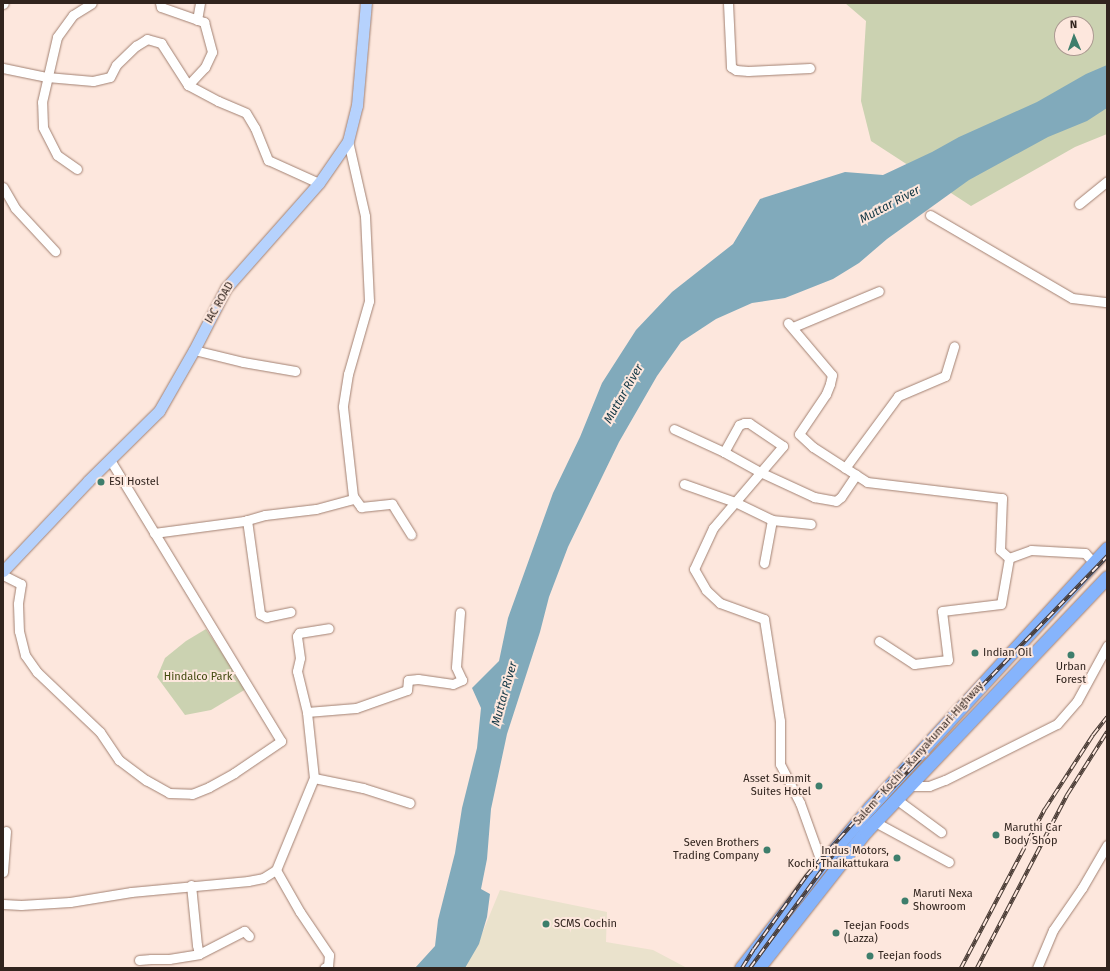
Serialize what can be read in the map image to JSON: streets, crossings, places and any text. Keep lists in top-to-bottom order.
{
  "streets": {
    "highway": ["Salem - Kochi - Kanyakumari Highway"],
    "main road": ["IAC ROAD"]
  },
  "water": ["Muttar River"],
  "parks": ["Hindalco Park"],
  "places": [
    "ESI Hostel",
    "Indian Oil",
    "Urban Forest",
    "Asset Summit Suites Hotel",
    "Maruthi Car Body Shop",
    "Seven Brothers Trading Company",
    "Indus Motors, Kochi, Thaikattukara",
    "Maruti Nexa Showroom",
    "SCMS Cochin",
    "Teejan Foods (Lazza)",
    "Teejan foods"
  ],
  "north": "top"
}
